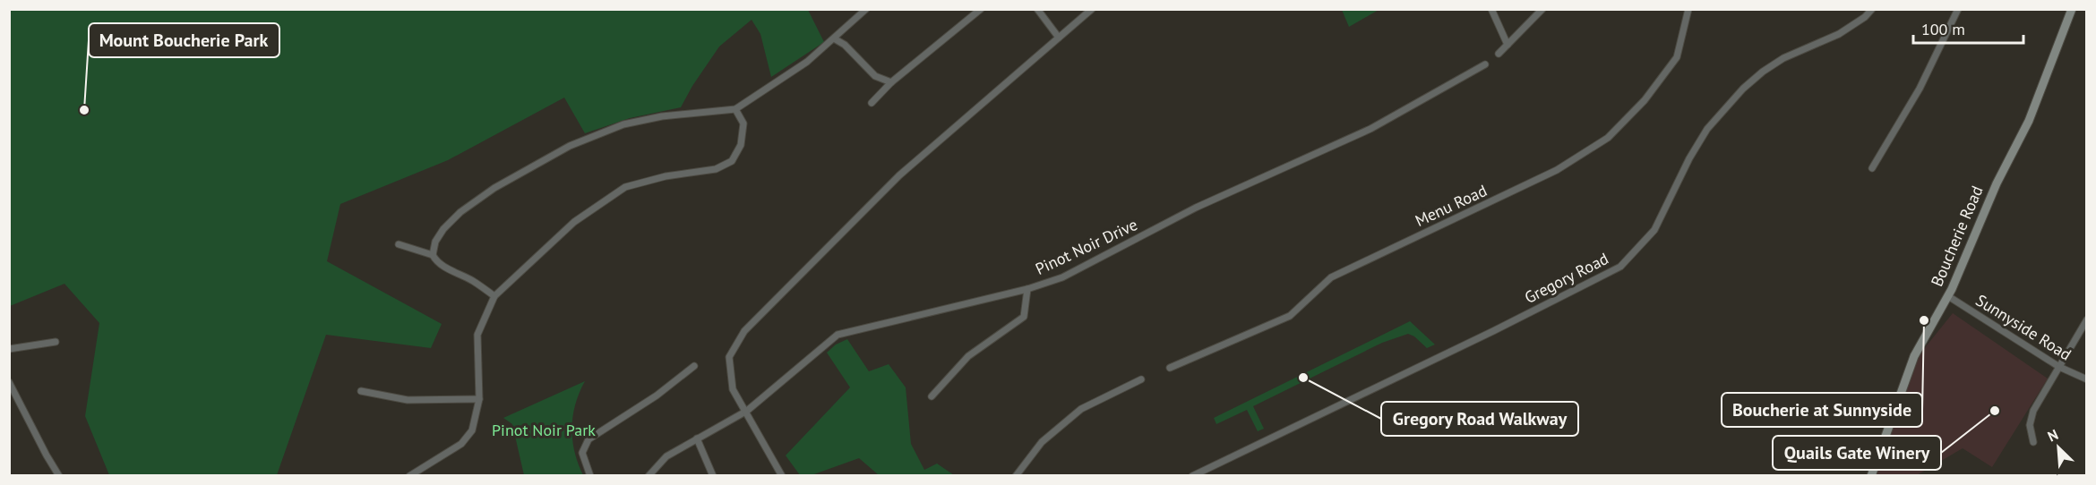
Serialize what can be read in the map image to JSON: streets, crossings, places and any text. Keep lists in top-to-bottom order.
{
  "streets": {
    "main road": ["Boucherie Road"],
    "street": [
      "Menu Road",
      "Pinot Noir Drive",
      "Gregory Road",
      "Sunnyside Road"
    ]
  },
  "crossings": [
    ["Boucherie Road", "Sunnyside Road"]
  ],
  "parks": ["Pinot Noir Park"],
  "places": [
    "Mount Boucherie Park",
    "Boucherie at Sunnyside",
    "Gregory Road Walkway",
    "Quails Gate Winery"
  ],
  "scale_bar": "100 m",
  "north": "top left"
}
